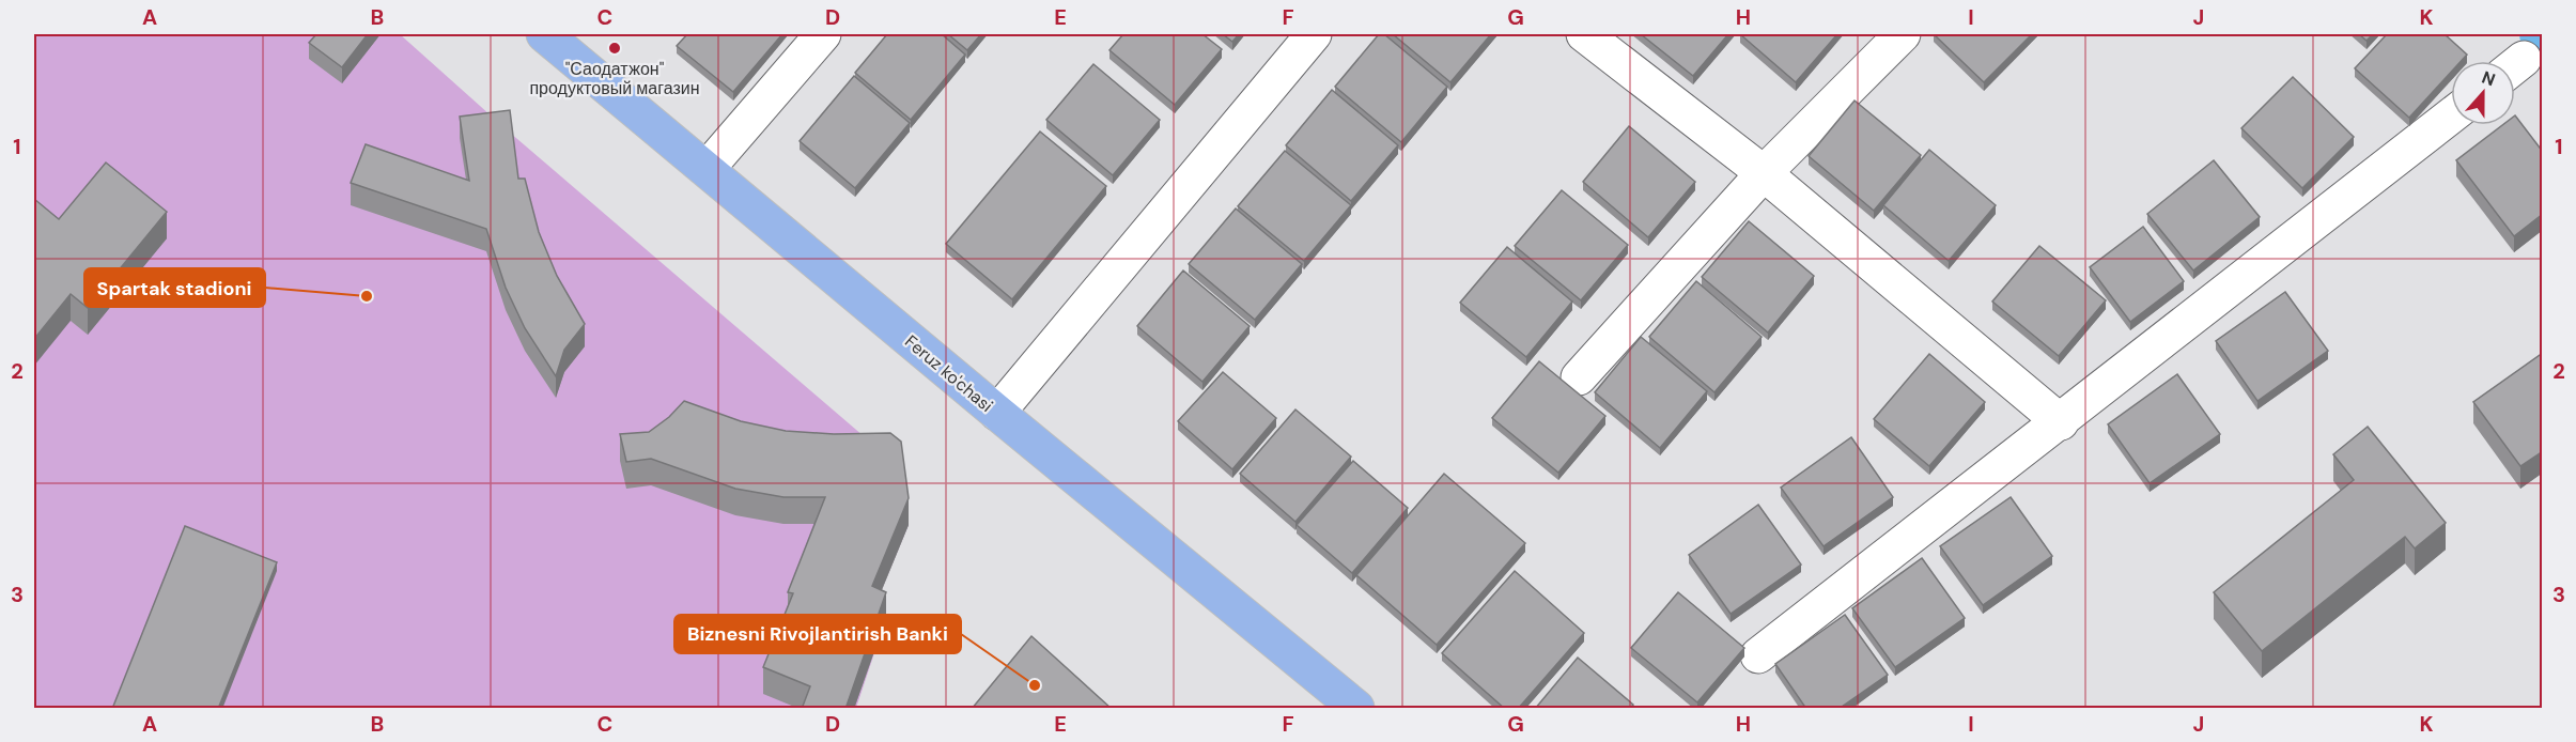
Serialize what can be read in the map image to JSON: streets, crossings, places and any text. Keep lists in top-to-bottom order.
{
  "streets": {
    "main road": ["Feruz ko'chasi"]
  },
  "places": ["\"Саодатжон\" продуктовый магазин", "Spartak stadioni", "Biznesni Rivojlantirish Banki"],
  "north": "top",
  "grid": {
    "columns": [
      "A",
      "B",
      "C",
      "D",
      "E",
      "F",
      "G",
      "H",
      "I",
      "J",
      "K"
    ],
    "rows": ["1", "2", "3"]
  }
}
